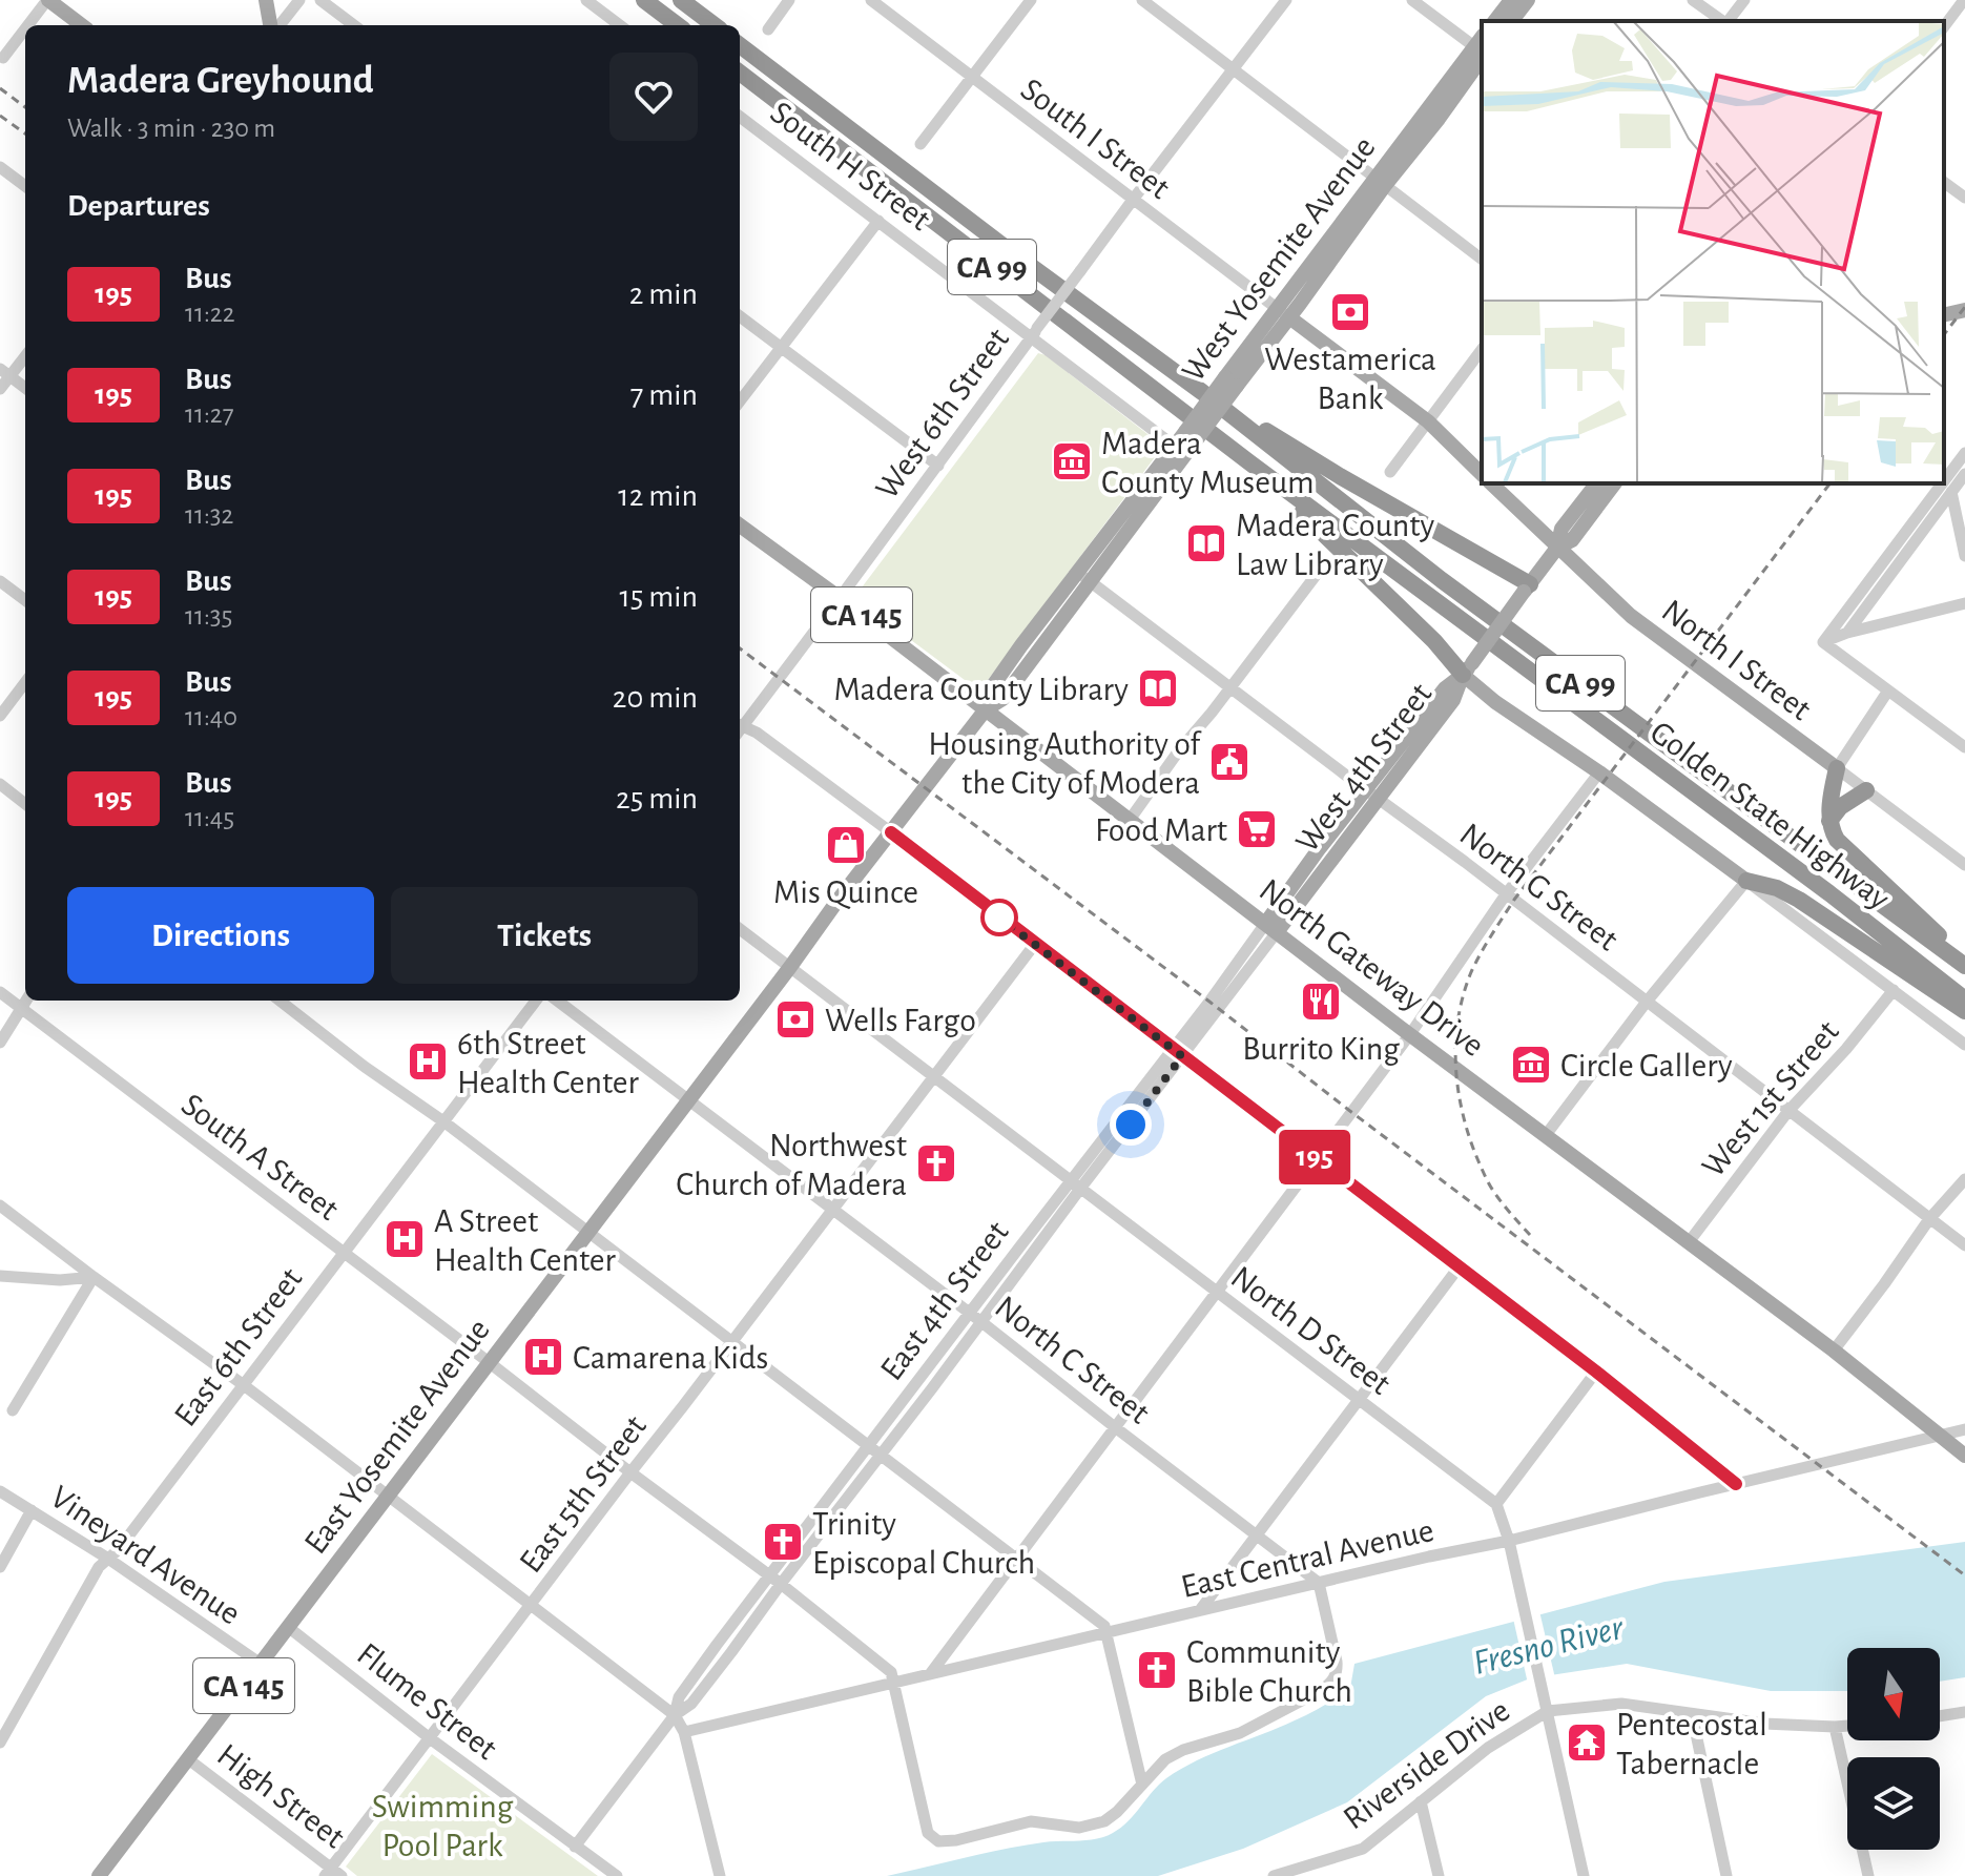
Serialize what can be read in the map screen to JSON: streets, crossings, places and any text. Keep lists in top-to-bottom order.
{
  "streets": {
    "highway": ["CA 99", "Golden State Highway"],
    "main road": [
      "West Yosemite Avenue",
      "CA 145",
      "North I Street",
      "West 4th Street",
      "North Gateway Drive",
      "East Yosemite Avenue"
    ],
    "street": [
      "South I Street",
      "South H Street",
      "West 6th Street",
      "North G Street",
      "West 1st Street",
      "South A Street",
      "East 4th Street",
      "North D Street",
      "East 6th Street",
      "North C Street",
      "East 5th Street",
      "Vineyard Avenue",
      "East Central Avenue",
      "Flume Street",
      "Riverside Drive",
      "High Street"
    ]
  },
  "crossings": [
    ["South I Street", "West Yosemite Avenue"],
    ["South I Street", "West 6th Street"],
    ["South H Street", "West Yosemite Avenue"],
    ["South H Street", "West 6th Street"],
    ["West Yosemite Avenue", "CA 145"],
    ["West Yosemite Avenue", "North G Street"],
    ["West Yosemite Avenue", "North Gateway Drive"],
    ["West Yosemite Avenue", "East Yosemite Avenue"],
    ["West 6th Street", "CA 145"],
    ["CA 145", "North Gateway Drive"],
    ["CA 145", "East Yosemite Avenue"],
    ["North I Street", "West 4th Street"],
    ["West 4th Street", "North G Street"],
    ["West 4th Street", "North Gateway Drive"],
    ["West 4th Street", "East 4th Street"],
    ["North G Street", "West 1st Street"],
    ["North Gateway Drive", "West 1st Street"],
    ["North Gateway Drive", "East 4th Street"],
    ["North Gateway Drive", "East Yosemite Avenue"],
    ["North Gateway Drive", "East Central Avenue"],
    ["South A Street", "East 4th Street"],
    ["South A Street", "East 6th Street"],
    ["South A Street", "East Yosemite Avenue"],
    ["South A Street", "East 5th Street"],
    ["South A Street", "East Central Avenue"],
    ["East 4th Street", "North D Street"],
    ["East 4th Street", "North C Street"],
    ["East 4th Street", "Flume Street"],
    ["North D Street", "East Yosemite Avenue"],
    ["North D Street", "East 5th Street"],
    ["East 6th Street", "Vineyard Avenue"],
    ["North C Street", "East Yosemite Avenue"],
    ["North C Street", "East 5th Street"],
    ["North C Street", "East Central Avenue"],
    ["East Yosemite Avenue", "Vineyard Avenue"],
    ["East Yosemite Avenue", "Flume Street"],
    ["East Yosemite Avenue", "High Street"],
    ["East 5th Street", "Flume Street"],
    ["East 5th Street", "High Street"]
  ],
  "water": ["Fresno River"],
  "parks": ["Swimming Pool Park"],
  "places": {
    "bank": ["Westamerica Bank", "Wells Fargo"],
    "museum": ["Madera County Museum", "Circle Gallery"],
    "library": ["Madera County Law Library", "Madera County Library"],
    "public building": ["Housing Authority of the City of Modera"],
    "supermarket": ["Food Mart"],
    "shop": ["Mis Quince"],
    "restaurant": ["Burrito King"],
    "hospital": ["6th Street Health Center", "A Street Health Center", "Camarena Kids"],
    "church": ["Northwest Church of Madera", "Trinity Episcopal Church", "Community Bible Church"],
    "temple": ["Pentecostal Tabernacle"]
  },
  "lines": ["bus line 195"],
  "north": "bottom",
  "page": {
    "on_map": "195",
    "heading": [
      ["Madera Greyhound", "Walk · 3 min · 230 m"],
      "Departures"
    ],
    "list": [
      {
        "mark": "195",
        "name": "Bus",
        "note": "11:22",
        "value": "2 min"
      },
      {
        "mark": "195",
        "name": "Bus",
        "note": "11:27",
        "value": "7 min"
      },
      {
        "mark": "195",
        "name": "Bus",
        "note": "11:32",
        "value": "12 min"
      },
      {
        "mark": "195",
        "name": "Bus",
        "note": "11:35",
        "value": "15 min"
      },
      {
        "mark": "195",
        "name": "Bus",
        "note": "11:40",
        "value": "20 min"
      },
      {
        "mark": "195",
        "name": "Bus",
        "note": "11:45",
        "value": "25 min"
      }
    ],
    "buttons": ["Directions", "Tickets"]
  }
}
